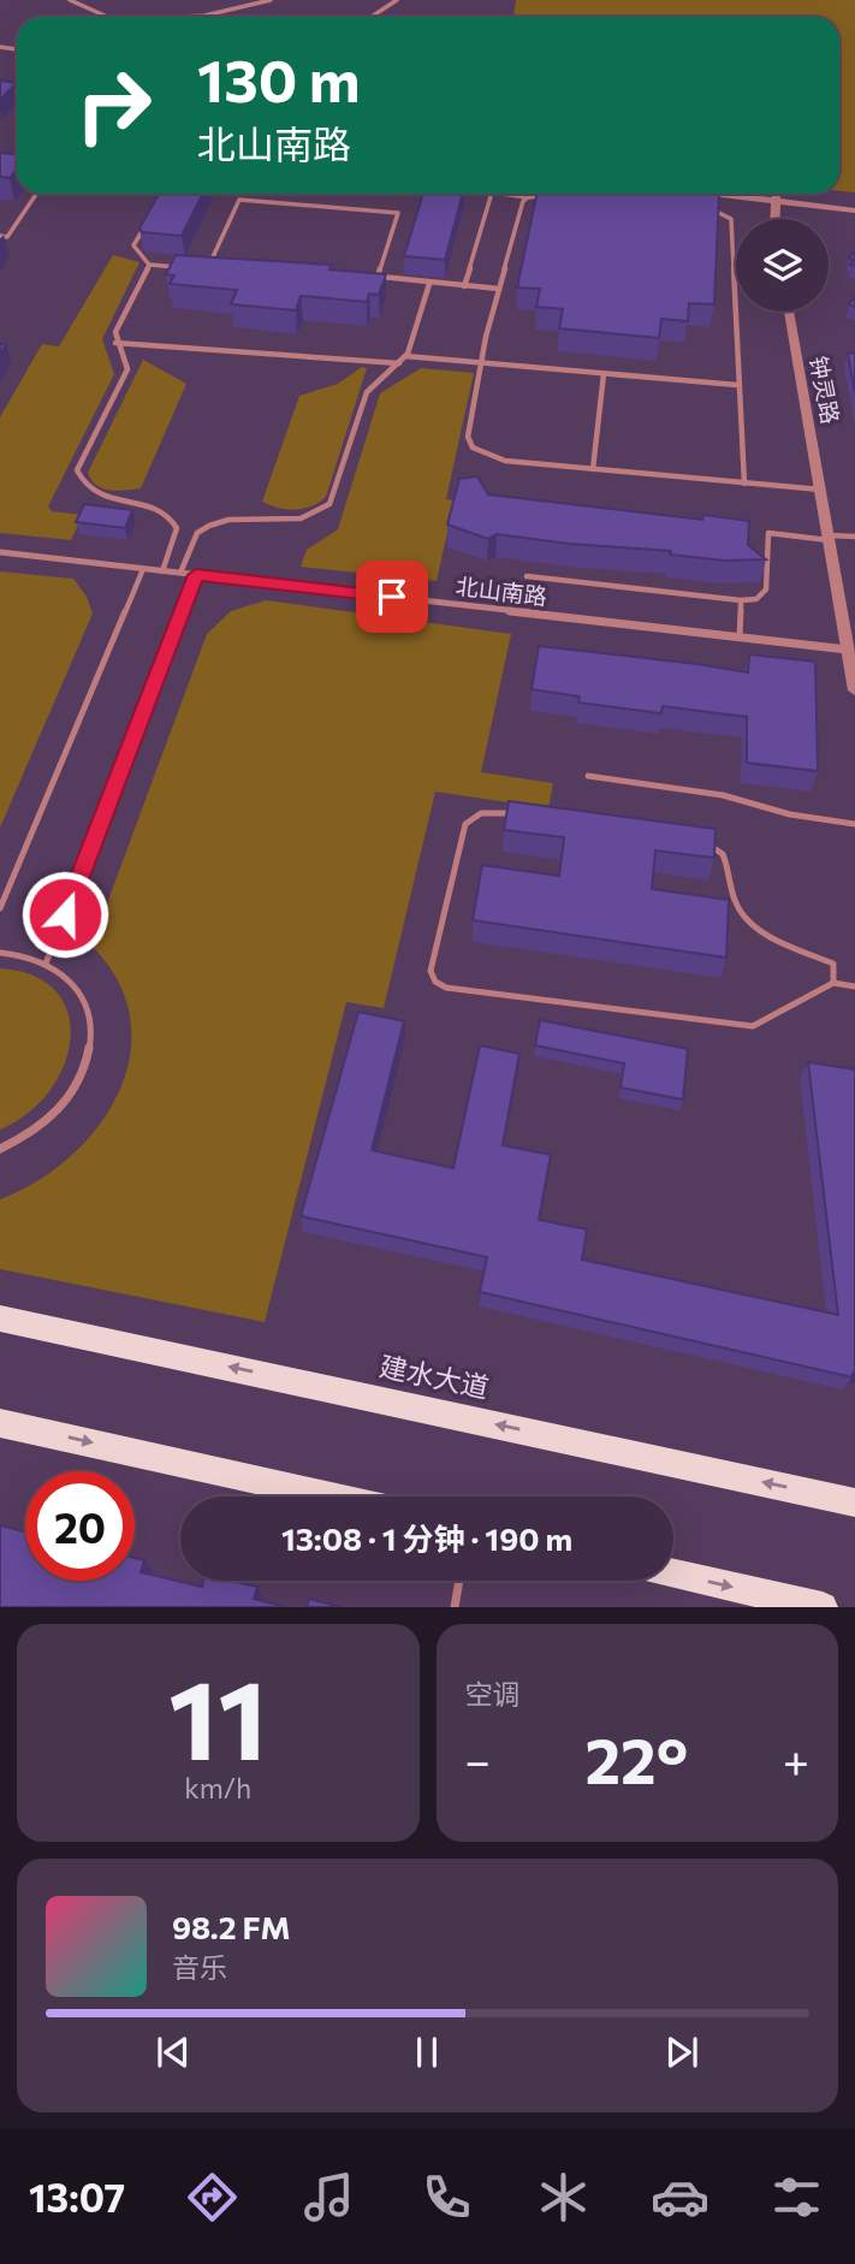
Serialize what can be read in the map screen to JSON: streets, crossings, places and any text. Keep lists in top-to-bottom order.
{
  "streets": {
    "main road": ["建水大道"],
    "street": ["钟灵路", "北山南路"]
  },
  "crossings": [
    ["钟灵路", "北山南路"]
  ],
  "page": {
    "turn": ["130 m", "北山南路"],
    "limit": "20",
    "trip": "13:08 · 1 分钟 · 190 m",
    "tile": [
      ["11", "km/h"],
      "空调"
    ],
    "heat": ["−", "22°", "+"],
    "song": ["98.2 FM", "音乐"],
    "tabs": "13:07"
  }
}
